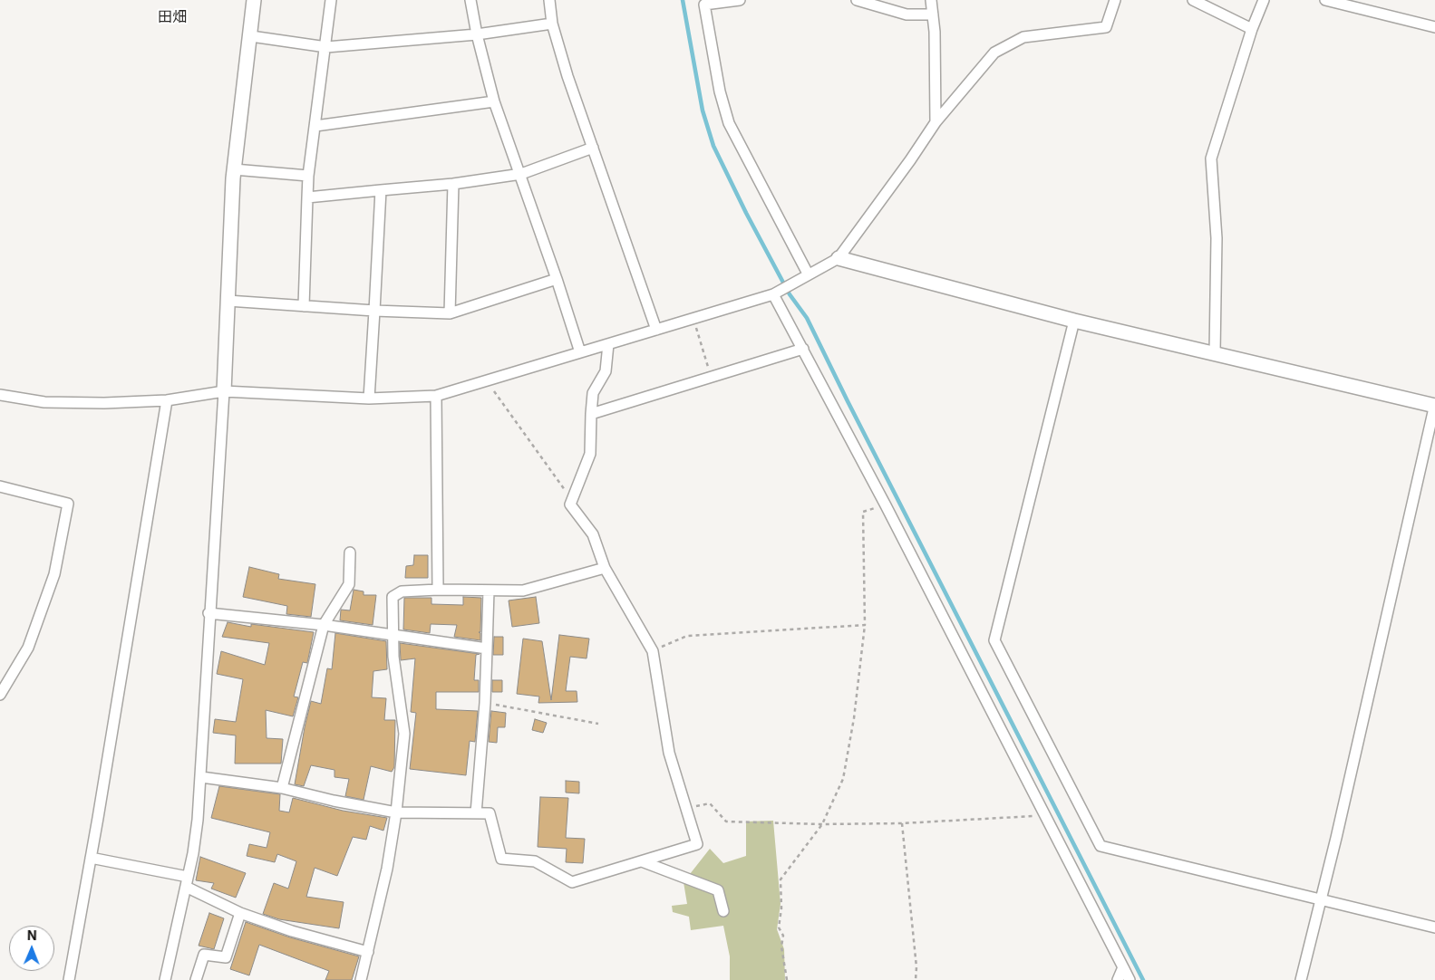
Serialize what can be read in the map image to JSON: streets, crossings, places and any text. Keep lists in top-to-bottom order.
{
  "districts": ["田畑"],
  "north": "top"
}
